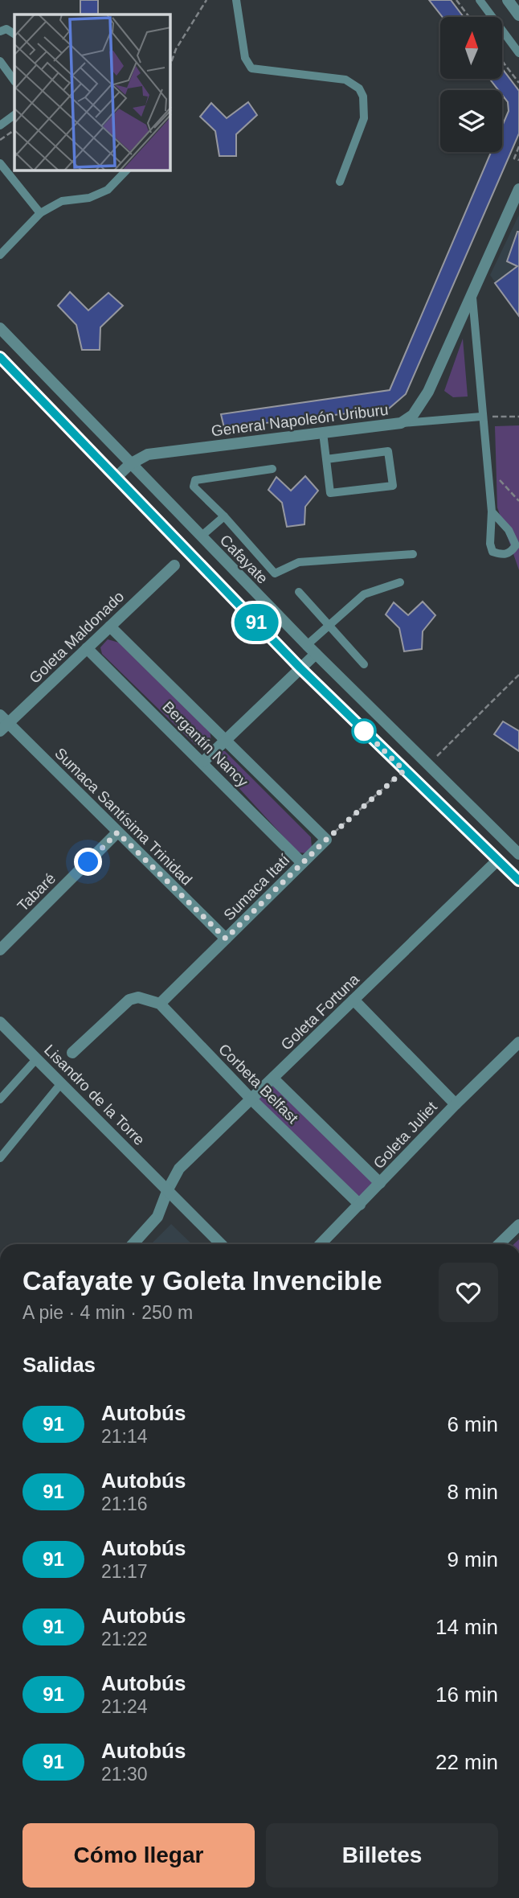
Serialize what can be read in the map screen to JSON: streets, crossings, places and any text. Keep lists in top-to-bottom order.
{
  "streets": {
    "street": [
      "General Napoleón Uriburu",
      "Cafayate",
      "Goleta Maldonado",
      "Bergantín Nancy",
      "Sumaca Santísima Trinidad",
      "Sumaca Itatí",
      "Tabaré",
      "Goleta Fortuna",
      "Corbeta Belfast",
      "Lisandro de la Torre",
      "Goleta Juliet"
    ]
  },
  "crossings": [
    ["General Napoleón Uriburu", "Cafayate"],
    ["Cafayate", "Goleta Fortuna"],
    ["Goleta Maldonado", "Bergantín Nancy"],
    ["Goleta Maldonado", "Sumaca Santísima Trinidad"],
    ["Bergantín Nancy", "Sumaca Itatí"],
    ["Sumaca Santísima Trinidad", "Sumaca Itatí"],
    ["Sumaca Santísima Trinidad", "Tabaré"],
    ["Sumaca Itatí", "Corbeta Belfast"],
    ["Goleta Fortuna", "Corbeta Belfast"],
    ["Goleta Fortuna", "Lisandro de la Torre"],
    ["Corbeta Belfast", "Goleta Juliet"]
  ],
  "lines": ["bus line 91"],
  "north": "top",
  "page": {
    "on_map": "91",
    "heading": [
      ["Cafayate y Goleta Invencible", "A pie · 4 min · 250 m"],
      "Salidas"
    ],
    "list": [
      {
        "mark": "91",
        "name": "Autobús",
        "note": "21:14",
        "value": "6 min"
      },
      {
        "mark": "91",
        "name": "Autobús",
        "note": "21:16",
        "value": "8 min"
      },
      {
        "mark": "91",
        "name": "Autobús",
        "note": "21:17",
        "value": "9 min"
      },
      {
        "mark": "91",
        "name": "Autobús",
        "note": "21:22",
        "value": "14 min"
      },
      {
        "mark": "91",
        "name": "Autobús",
        "note": "21:24",
        "value": "16 min"
      },
      {
        "mark": "91",
        "name": "Autobús",
        "note": "21:30",
        "value": "22 min"
      }
    ],
    "buttons": ["Cómo llegar", "Billetes"]
  }
}
